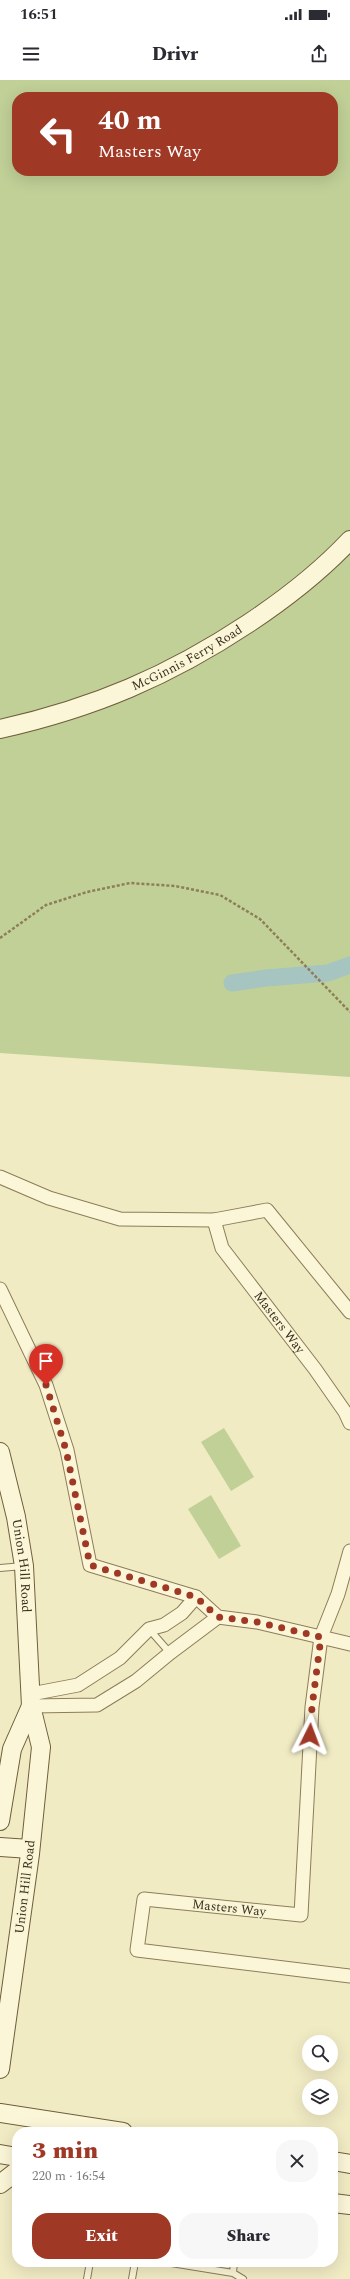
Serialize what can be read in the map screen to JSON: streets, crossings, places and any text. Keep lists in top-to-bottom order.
{
  "streets": {
    "street": ["McGinnis Ferry Road", "Masters Way", "Union Hill Road"]
  },
  "page": {
    "status": "16:51",
    "header": "Drivr",
    "turn": ["40 m", "Masters Way"],
    "heading": ["3 min", "220 m · 16:54"],
    "buttons": ["Exit", "Share"]
  }
}
